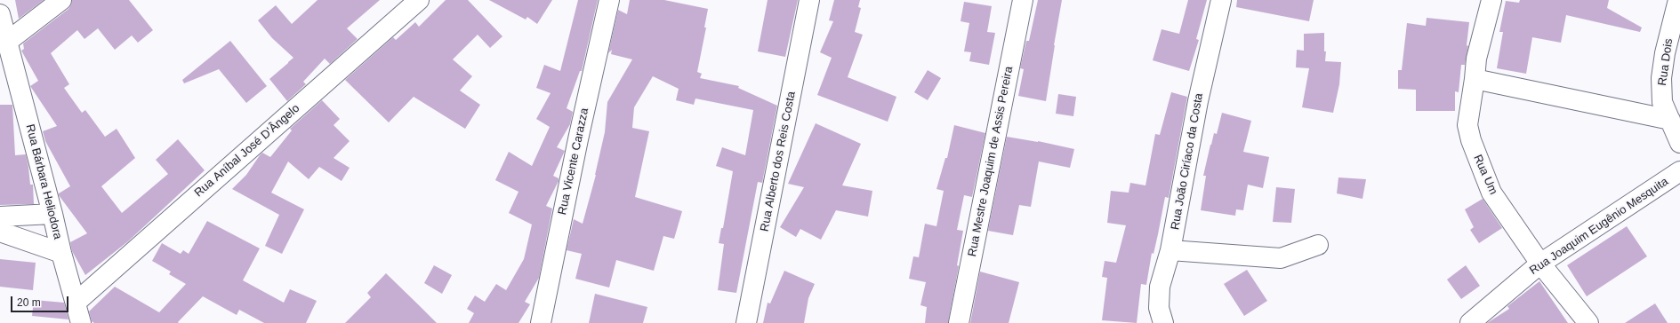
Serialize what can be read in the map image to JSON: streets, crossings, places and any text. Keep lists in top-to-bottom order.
{
  "streets": {
    "street": [
      "Rua Dois",
      "Rua Aníbal José D'Ângelo",
      "Rua Vicente Carazza",
      "Rua Alberto dos Reis Costa",
      "Rua Mestre Joaquim de Assis Pereira",
      "Rua João Ciríaco da Costa",
      "Rua Um",
      "Rua Bárbara Heliodora",
      "Rua Joaquim Eugênio Mesquita"
    ]
  },
  "crossings": [
    ["Rua Aníbal José D'Ângelo", "Rua Bárbara Heliodora"],
    ["Rua Um", "Rua Joaquim Eugênio Mesquita"]
  ],
  "scale_bar": "20 m"
}
